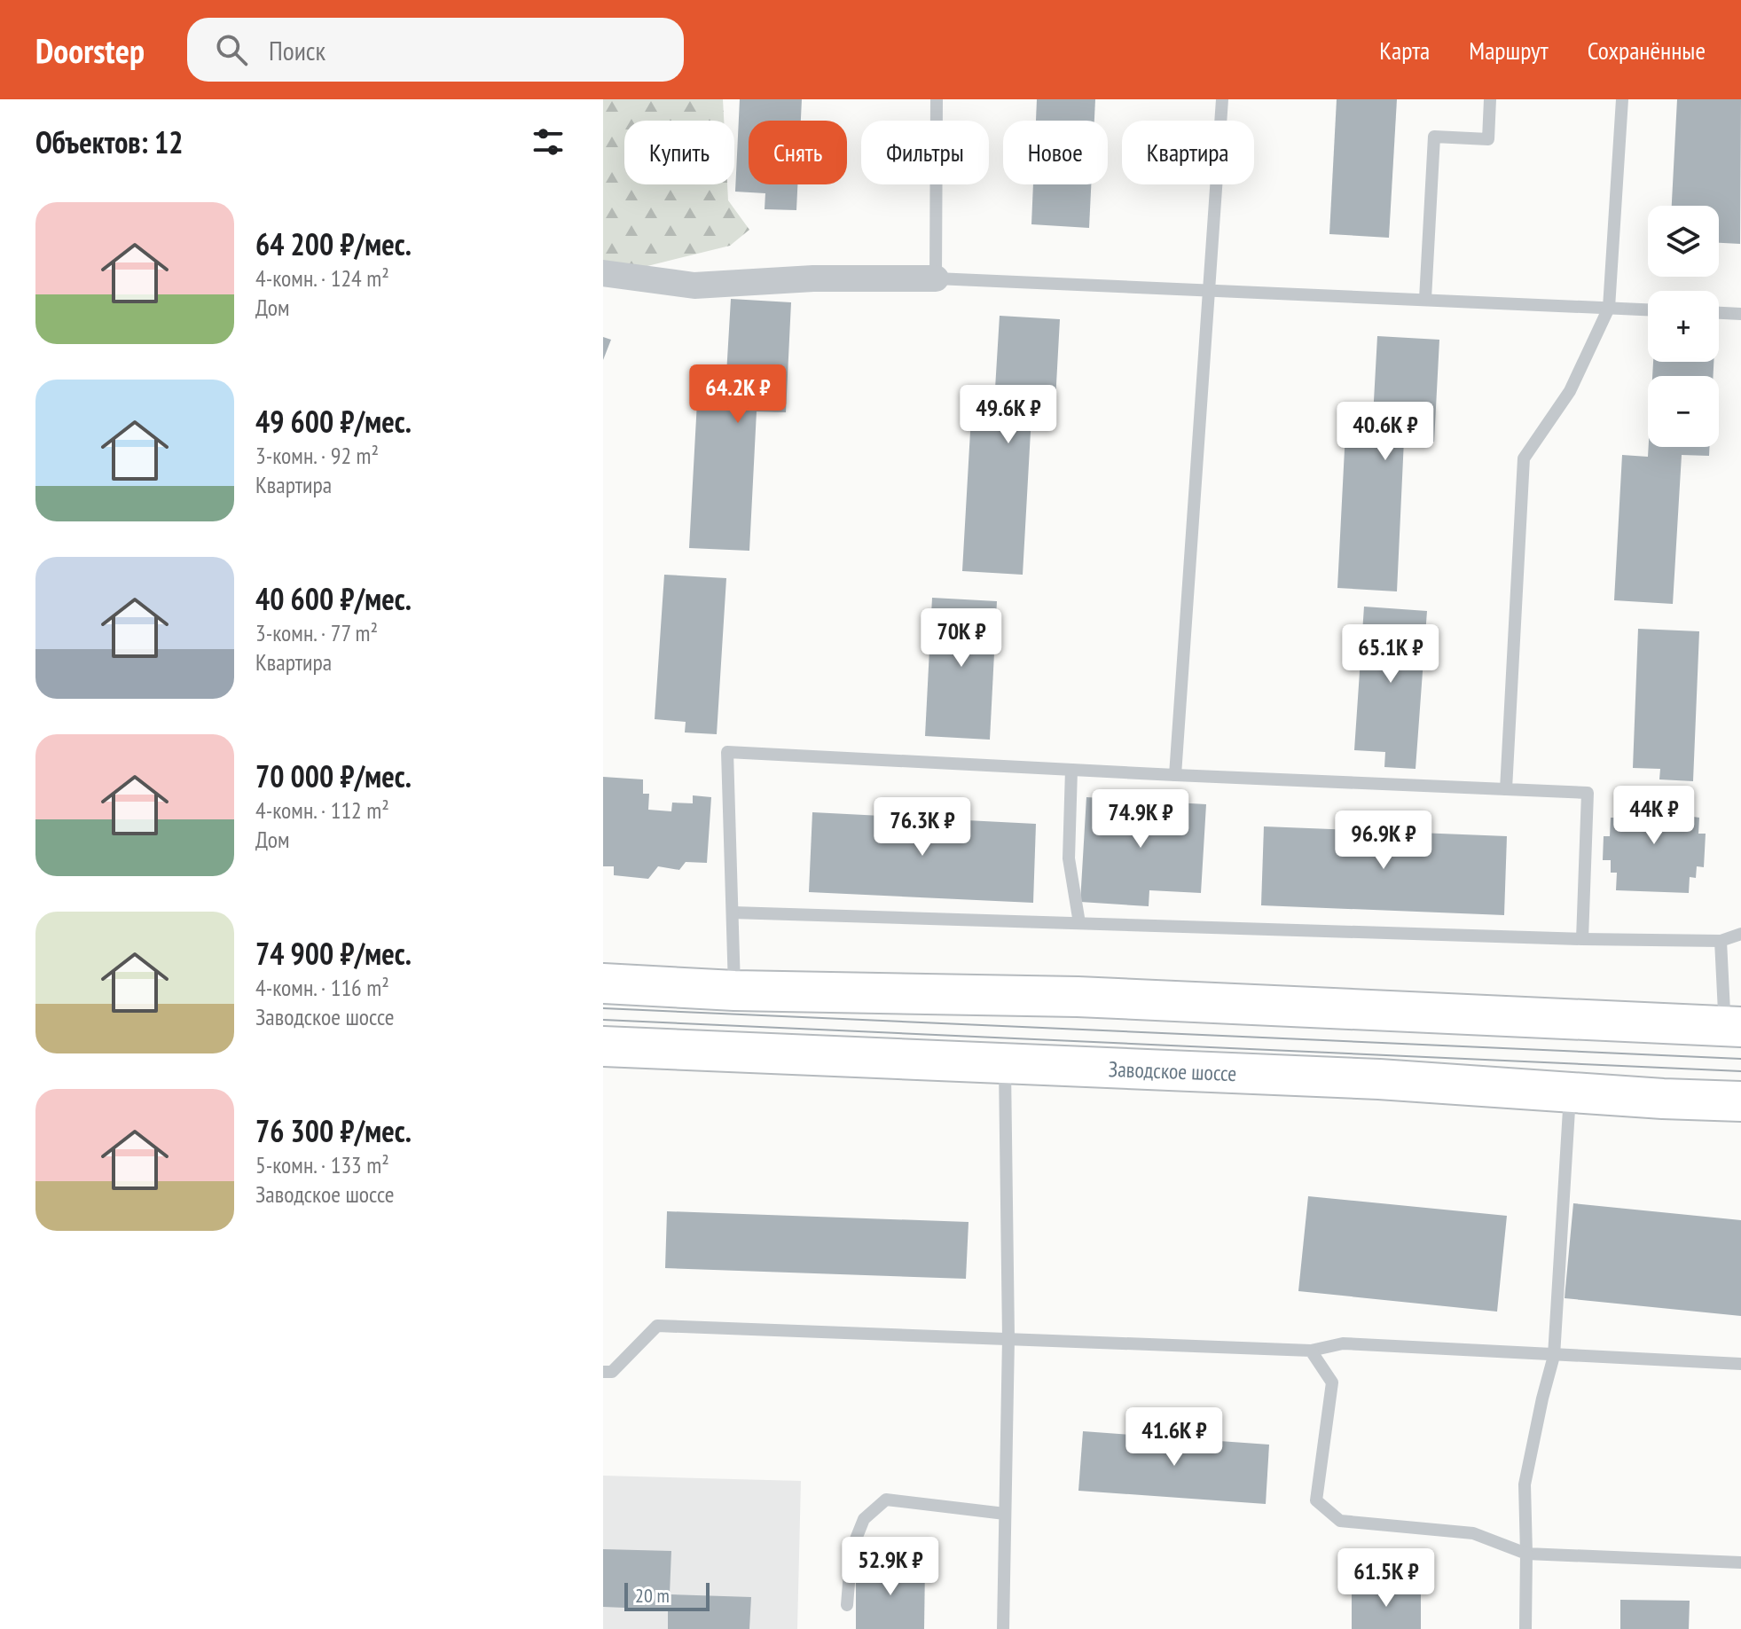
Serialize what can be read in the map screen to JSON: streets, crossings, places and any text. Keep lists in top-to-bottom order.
{
  "streets": {
    "main road": ["Заводское шоссе"]
  },
  "scale_bar": "20 m",
  "page": {
    "header": "Doorstep",
    "search": "Поиск",
    "nav": ["Карта", "Маршрут", "Сохранённые"],
    "heading": "Объектов: 12",
    "chip": [
      "Купить",
      "Снять",
      "Фильтры",
      "Новое",
      "Квартира"
    ],
    "list": [
      {
        "name": "64 200 ₽/мес.",
        "note": "4-комн. · 124 m² · Дом"
      },
      {
        "name": "49 600 ₽/мес.",
        "note": "3-комн. · 92 m² · Квартира"
      },
      {
        "name": "40 600 ₽/мес.",
        "note": "3-комн. · 77 m² · Квартира"
      },
      {
        "name": "70 000 ₽/мес.",
        "note": "4-комн. · 112 m² · Дом"
      },
      {
        "name": "74 900 ₽/мес.",
        "note": "4-комн. · 116 m² · Заводское шоссе"
      },
      {
        "name": "76 300 ₽/мес.",
        "note": "5-комн. · 133 m² · Заводское шоссе"
      }
    ],
    "map_buttons": ["+", "−"],
    "price": [
      "64.2K ₽",
      "49.6K ₽",
      "40.6K ₽",
      "70K ₽",
      "65.1K ₽",
      "44K ₽",
      "74.9K ₽",
      "76.3K ₽",
      "96.9K ₽",
      "41.6K ₽",
      "52.9K ₽",
      "61.5K ₽"
    ],
    "scale": "20 m"
  }
}
